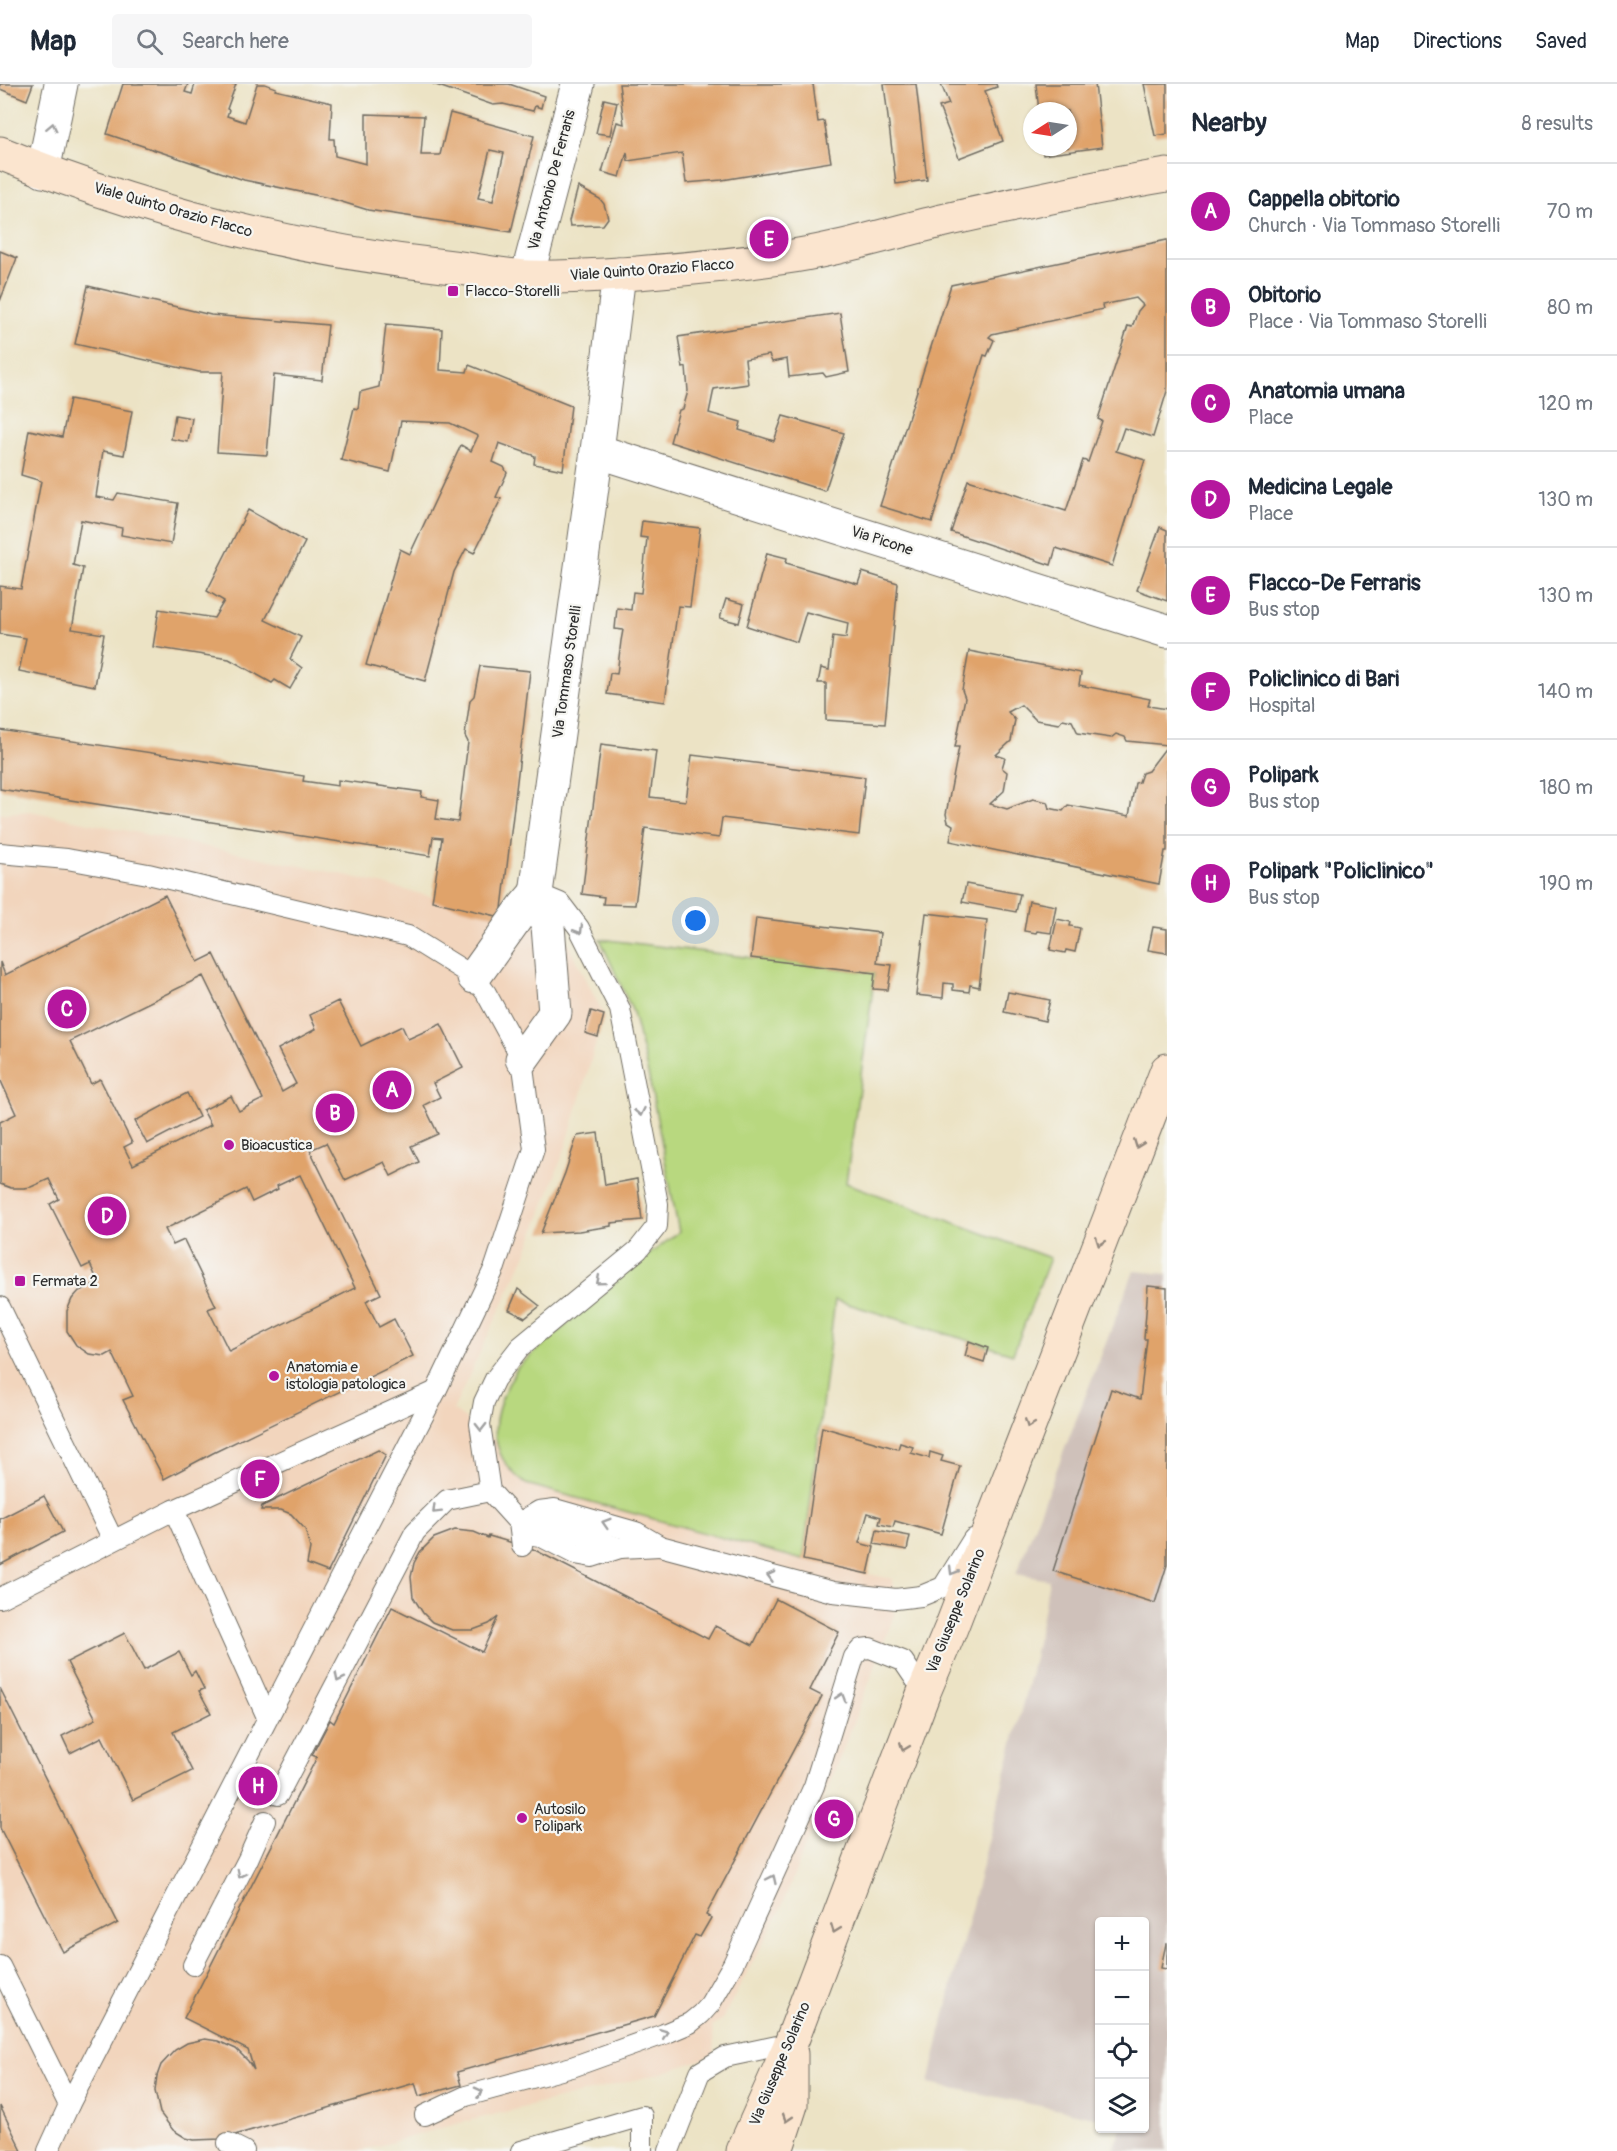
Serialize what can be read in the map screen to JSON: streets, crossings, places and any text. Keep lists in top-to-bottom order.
{
  "streets": {
    "main road": ["Viale Quinto Orazio Flacco", "Via Giuseppe Solarino"],
    "street": ["Via Antonio De Ferraris", "Via Picone", "Via Tommaso Storelli"]
  },
  "crossings": [
    ["Via Antonio De Ferraris", "Viale Quinto Orazio Flacco"],
    ["Viale Quinto Orazio Flacco", "Via Tommaso Storelli"],
    ["Via Picone", "Via Tommaso Storelli"]
  ],
  "one_way": ["Via Giuseppe Solarino"],
  "places": {
    "transit": ["Flacco-Storelli", "Fermata 2"],
    "other": ["Bioacustica", "Anatomia e istologia patologica", "Autosilo Polipark"]
  },
  "north": "left",
  "page": {
    "header": "Map",
    "search": "Search here",
    "nav": ["Map", "Directions", "Saved"],
    "heading": ["Nearby", "8 results"],
    "list": [
      {
        "mark": "A",
        "name": "Cappella obitorio",
        "note": "Church · Via Tommaso Storelli",
        "value": "70 m"
      },
      {
        "mark": "B",
        "name": "Obitorio",
        "note": "Place · Via Tommaso Storelli",
        "value": "80 m"
      },
      {
        "mark": "C",
        "name": "Anatomia umana",
        "note": "Place",
        "value": "120 m"
      },
      {
        "mark": "D",
        "name": "Medicina Legale",
        "note": "Place",
        "value": "130 m"
      },
      {
        "mark": "E",
        "name": "Flacco-De Ferraris",
        "note": "Bus stop",
        "value": "130 m"
      },
      {
        "mark": "F",
        "name": "Policlinico di Bari",
        "note": "Hospital",
        "value": "140 m"
      },
      {
        "mark": "G",
        "name": "Polipark",
        "note": "Bus stop",
        "value": "180 m"
      },
      {
        "mark": "H",
        "name": "Polipark \"Policlinico\"",
        "note": "Bus stop",
        "value": "190 m"
      }
    ],
    "pins": [
      "E",
      "C",
      "A",
      "B",
      "D",
      "F",
      "H",
      "G"
    ],
    "map_buttons": ["+", "−"]
  }
}
